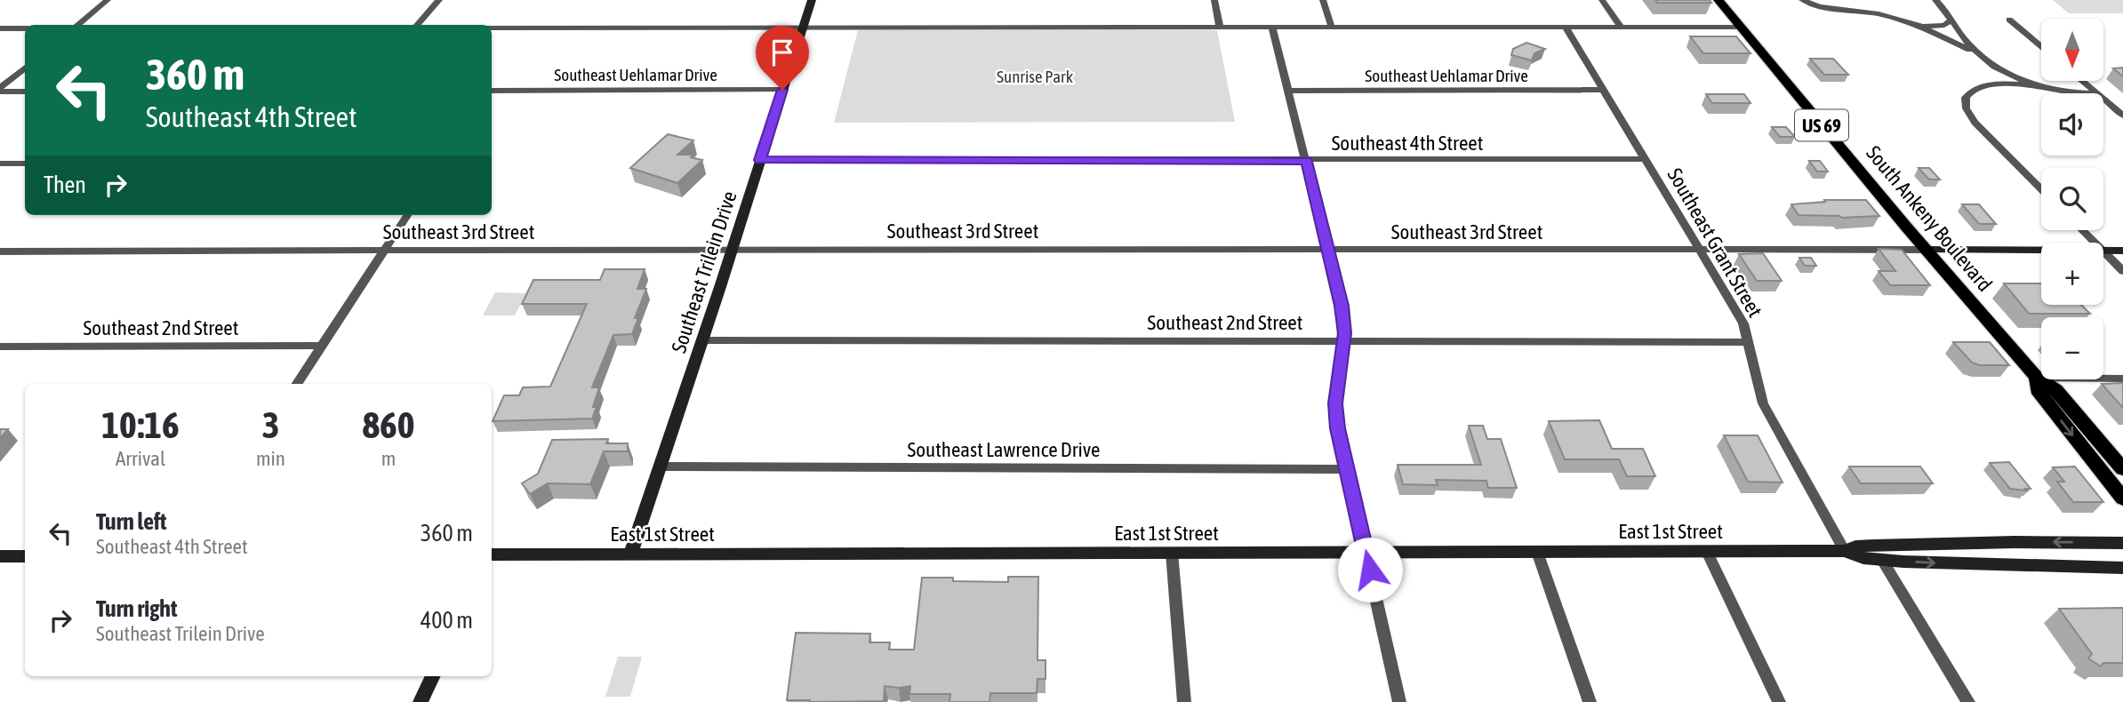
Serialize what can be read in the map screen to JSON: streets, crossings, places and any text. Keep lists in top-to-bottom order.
{
  "streets": {
    "main road": [
      "US 69",
      "South Ankeny Boulevard",
      "Southeast Trilein Drive",
      "East 1st Street"
    ],
    "street": [
      "Southeast Uehlamar Drive",
      "Southeast 4th Street",
      "Southeast 3rd Street",
      "Southeast Grant Street",
      "Southeast 2nd Street",
      "Southeast Lawrence Drive"
    ]
  },
  "crossings": [
    ["Southeast Uehlamar Drive", "Southeast Grant Street"],
    ["Southeast Uehlamar Drive", "Southeast Trilein Drive"],
    ["Southeast 4th Street", "Southeast Grant Street"],
    ["Southeast 4th Street", "Southeast Trilein Drive"],
    ["South Ankeny Boulevard", "Southeast 3rd Street"],
    ["Southeast 3rd Street", "Southeast Grant Street"],
    ["Southeast 3rd Street", "Southeast Trilein Drive"],
    ["Southeast Grant Street", "Southeast 2nd Street"],
    ["Southeast Grant Street", "East 1st Street"],
    ["Southeast Trilein Drive", "Southeast 2nd Street"],
    ["Southeast Trilein Drive", "Southeast Lawrence Drive"],
    ["Southeast Trilein Drive", "East 1st Street"]
  ],
  "parks": ["Sunrise Park"],
  "north": "bottom",
  "page": {
    "map_buttons": ["+", "−"],
    "turn": ["360 m", "Southeast 4th Street"],
    "then": "Then",
    "eta": [
      "10:16",
      "Arrival",
      "3",
      "min",
      "860",
      "m"
    ],
    "list": [
      {
        "name": "Turn left",
        "note": "Southeast 4th Street",
        "value": "360 m"
      },
      {
        "name": "Turn right",
        "note": "Southeast Trilein Drive",
        "value": "400 m"
      }
    ]
  }
}
